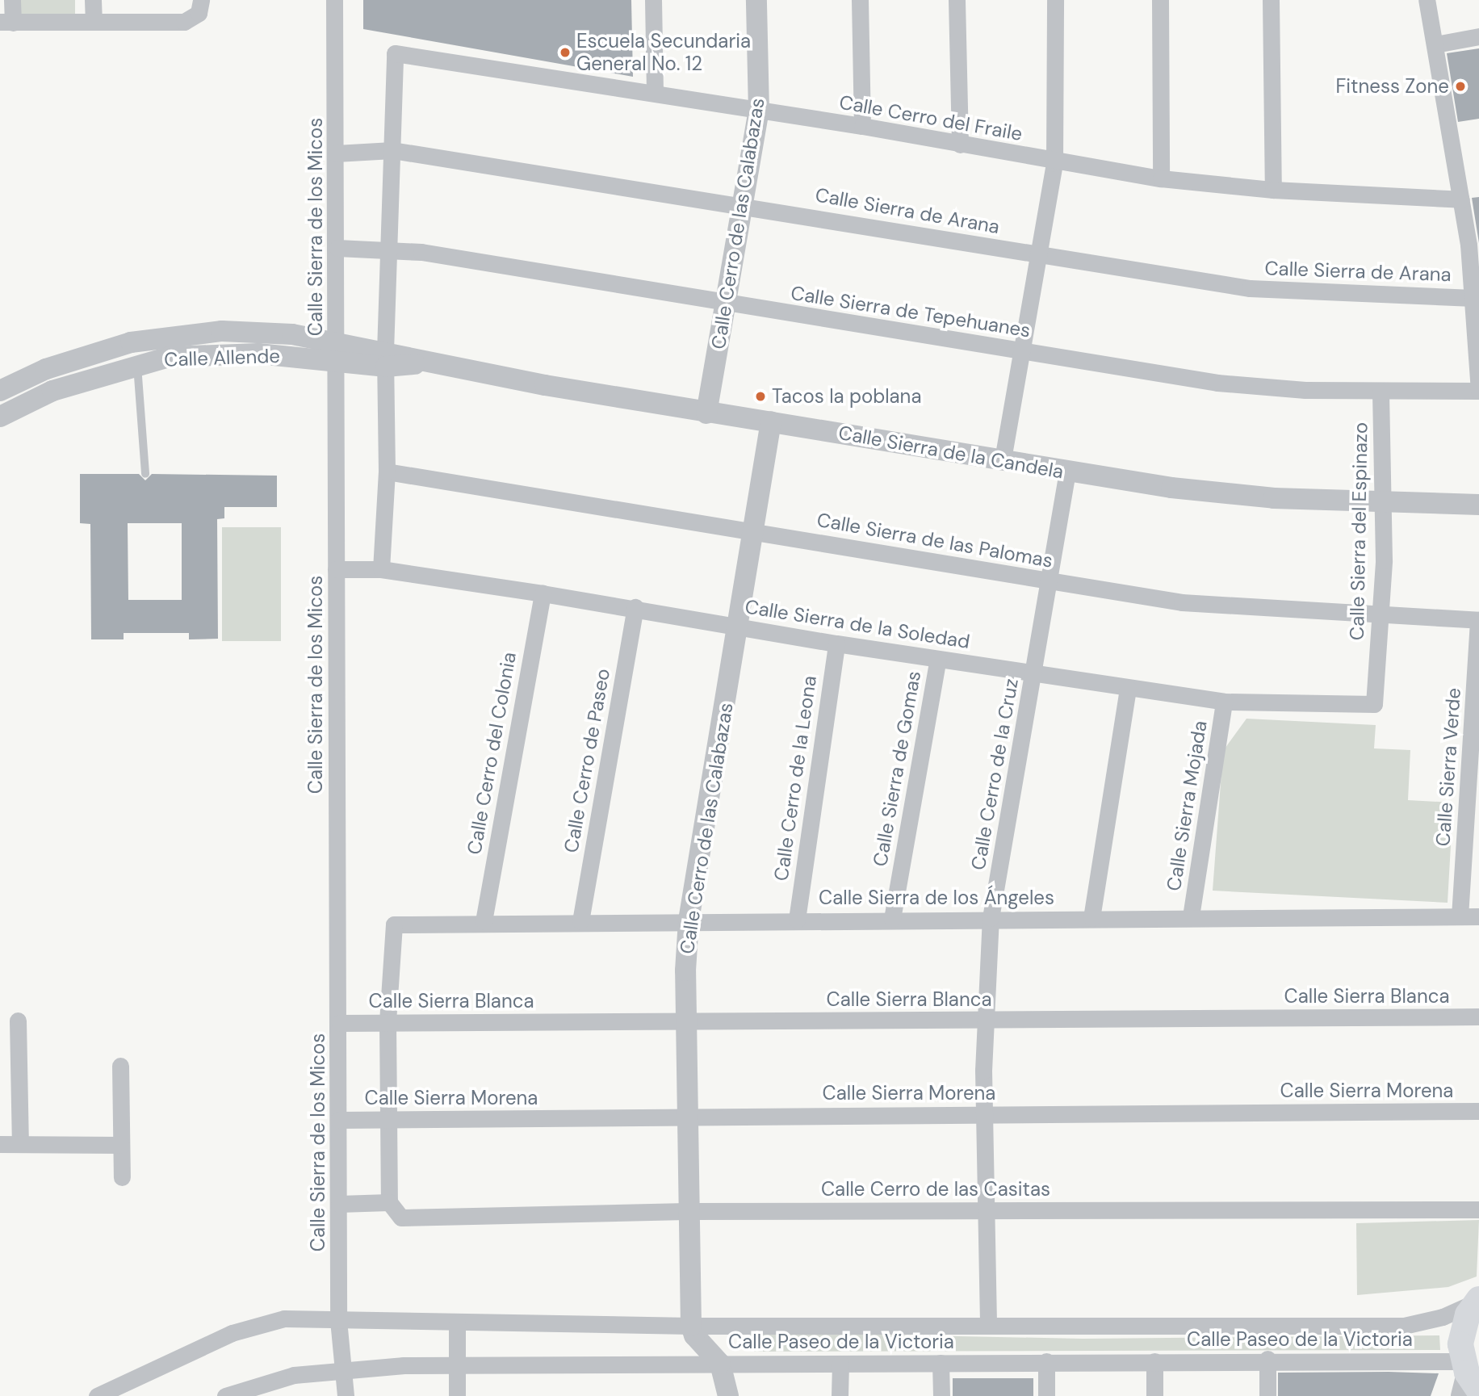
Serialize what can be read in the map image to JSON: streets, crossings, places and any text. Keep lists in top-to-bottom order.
{
  "streets": {
    "street": [
      "Calle Cerro del Fraile",
      "Calle Sierra de Arana",
      "Calle Cerro de las Calabazas",
      "Calle Sierra de los Micos",
      "Calle Sierra de Tepehuanes",
      "Calle Allende",
      "Calle Sierra de la Candela",
      "Calle Sierra del Espinazo",
      "Calle Sierra de las Palomas",
      "Calle Sierra de la Soledad",
      "Calle Cerro del Colonia",
      "Calle Cerro de Paseo",
      "Calle Sierra Verde",
      "Calle Sierra de Gomas",
      "Calle Cerro de la Cruz",
      "Calle Cerro de la Leona",
      "Calle Sierra Mojada",
      "Calle Sierra de los Ángeles",
      "Calle Sierra Blanca",
      "Calle Sierra Morena",
      "Calle Cerro de las Casitas",
      "Calle Paseo de la Victoria"
    ]
  },
  "crossings": [
    ["Calle Cerro del Fraile", "Calle Sierra de Arana"],
    ["Calle Cerro del Fraile", "Calle Cerro de las Calabazas"],
    ["Calle Sierra de Arana", "Calle Cerro de las Calabazas"],
    ["Calle Sierra de Arana", "Calle Sierra de los Micos"],
    ["Calle Cerro de las Calabazas", "Calle Sierra de Tepehuanes"],
    ["Calle Cerro de las Calabazas", "Calle Sierra de la Candela"],
    ["Calle Cerro de las Calabazas", "Calle Sierra de las Palomas"],
    ["Calle Cerro de las Calabazas", "Calle Sierra de la Soledad"],
    ["Calle Cerro de las Calabazas", "Calle Sierra de los Ángeles"],
    ["Calle Cerro de las Calabazas", "Calle Sierra Blanca"],
    ["Calle Cerro de las Calabazas", "Calle Sierra Morena"],
    ["Calle Cerro de las Calabazas", "Calle Cerro de las Casitas"],
    ["Calle Cerro de las Calabazas", "Calle Paseo de la Victoria"],
    ["Calle Sierra de los Micos", "Calle Sierra de Tepehuanes"],
    ["Calle Sierra de los Micos", "Calle Allende"],
    ["Calle Sierra de los Micos", "Calle Sierra de la Soledad"],
    ["Calle Sierra de los Micos", "Calle Sierra Blanca"],
    ["Calle Sierra de los Micos", "Calle Sierra Morena"],
    ["Calle Sierra de los Micos", "Calle Cerro de las Casitas"],
    ["Calle Sierra de los Micos", "Calle Paseo de la Victoria"],
    ["Calle Sierra de Tepehuanes", "Calle Sierra del Espinazo"],
    ["Calle Allende", "Calle Sierra de la Candela"],
    ["Calle Sierra de la Candela", "Calle Sierra del Espinazo"],
    ["Calle Sierra de la Candela", "Calle Cerro de la Cruz"],
    ["Calle Sierra del Espinazo", "Calle Sierra de las Palomas"],
    ["Calle Sierra del Espinazo", "Calle Sierra de la Soledad"],
    ["Calle Sierra de las Palomas", "Calle Sierra Verde"],
    ["Calle Sierra de las Palomas", "Calle Cerro de la Cruz"],
    ["Calle Sierra de la Soledad", "Calle Cerro del Colonia"],
    ["Calle Sierra de la Soledad", "Calle Cerro de Paseo"],
    ["Calle Sierra de la Soledad", "Calle Sierra de Gomas"],
    ["Calle Sierra de la Soledad", "Calle Cerro de la Cruz"],
    ["Calle Sierra de la Soledad", "Calle Cerro de la Leona"],
    ["Calle Sierra de la Soledad", "Calle Sierra Mojada"],
    ["Calle Cerro del Colonia", "Calle Sierra de los Ángeles"],
    ["Calle Cerro de Paseo", "Calle Sierra de los Ángeles"],
    ["Calle Sierra Verde", "Calle Sierra de los Ángeles"],
    ["Calle Sierra de Gomas", "Calle Sierra de los Ángeles"],
    ["Calle Cerro de la Cruz", "Calle Sierra de los Ángeles"],
    ["Calle Cerro de la Cruz", "Calle Sierra Blanca"],
    ["Calle Cerro de la Cruz", "Calle Sierra Morena"],
    ["Calle Cerro de la Cruz", "Calle Cerro de las Casitas"],
    ["Calle Cerro de la Cruz", "Calle Paseo de la Victoria"],
    ["Calle Cerro de la Leona", "Calle Sierra de los Ángeles"],
    ["Calle Sierra Mojada", "Calle Sierra de los Ángeles"],
    ["Calle Sierra de los Ángeles", "Calle Sierra Blanca"]
  ],
  "places": ["Escuela Secundaria General No. 12", "Fitness Zone", "Tacos la poblana"]
}
